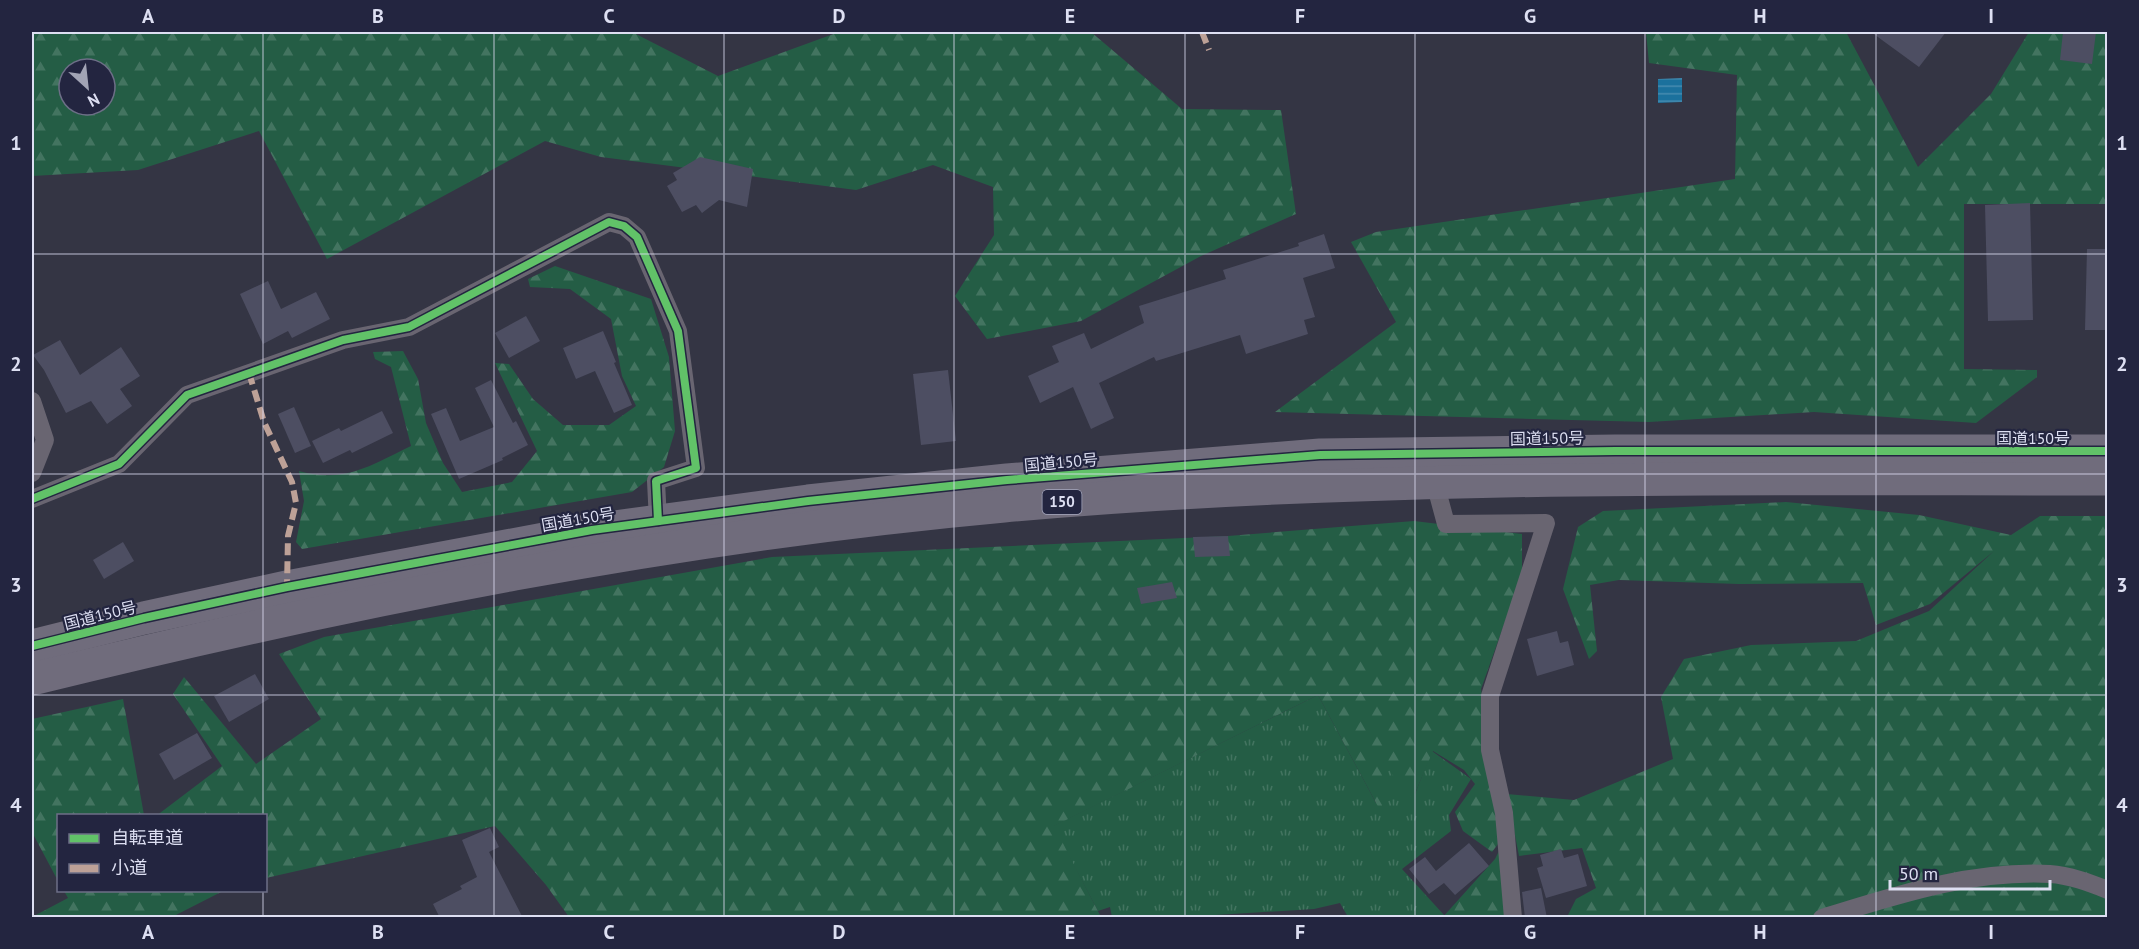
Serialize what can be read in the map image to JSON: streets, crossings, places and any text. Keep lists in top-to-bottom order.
{
  "streets": {
    "highway": ["国道150号", "150"]
  },
  "legend": ["自転車道", "小道"],
  "scale_bar": "50 m",
  "north": "bottom right",
  "grid": {
    "columns": [
      "A",
      "B",
      "C",
      "D",
      "E",
      "F",
      "G",
      "H",
      "I"
    ],
    "rows": [
      "1",
      "2",
      "3",
      "4"
    ]
  }
}
